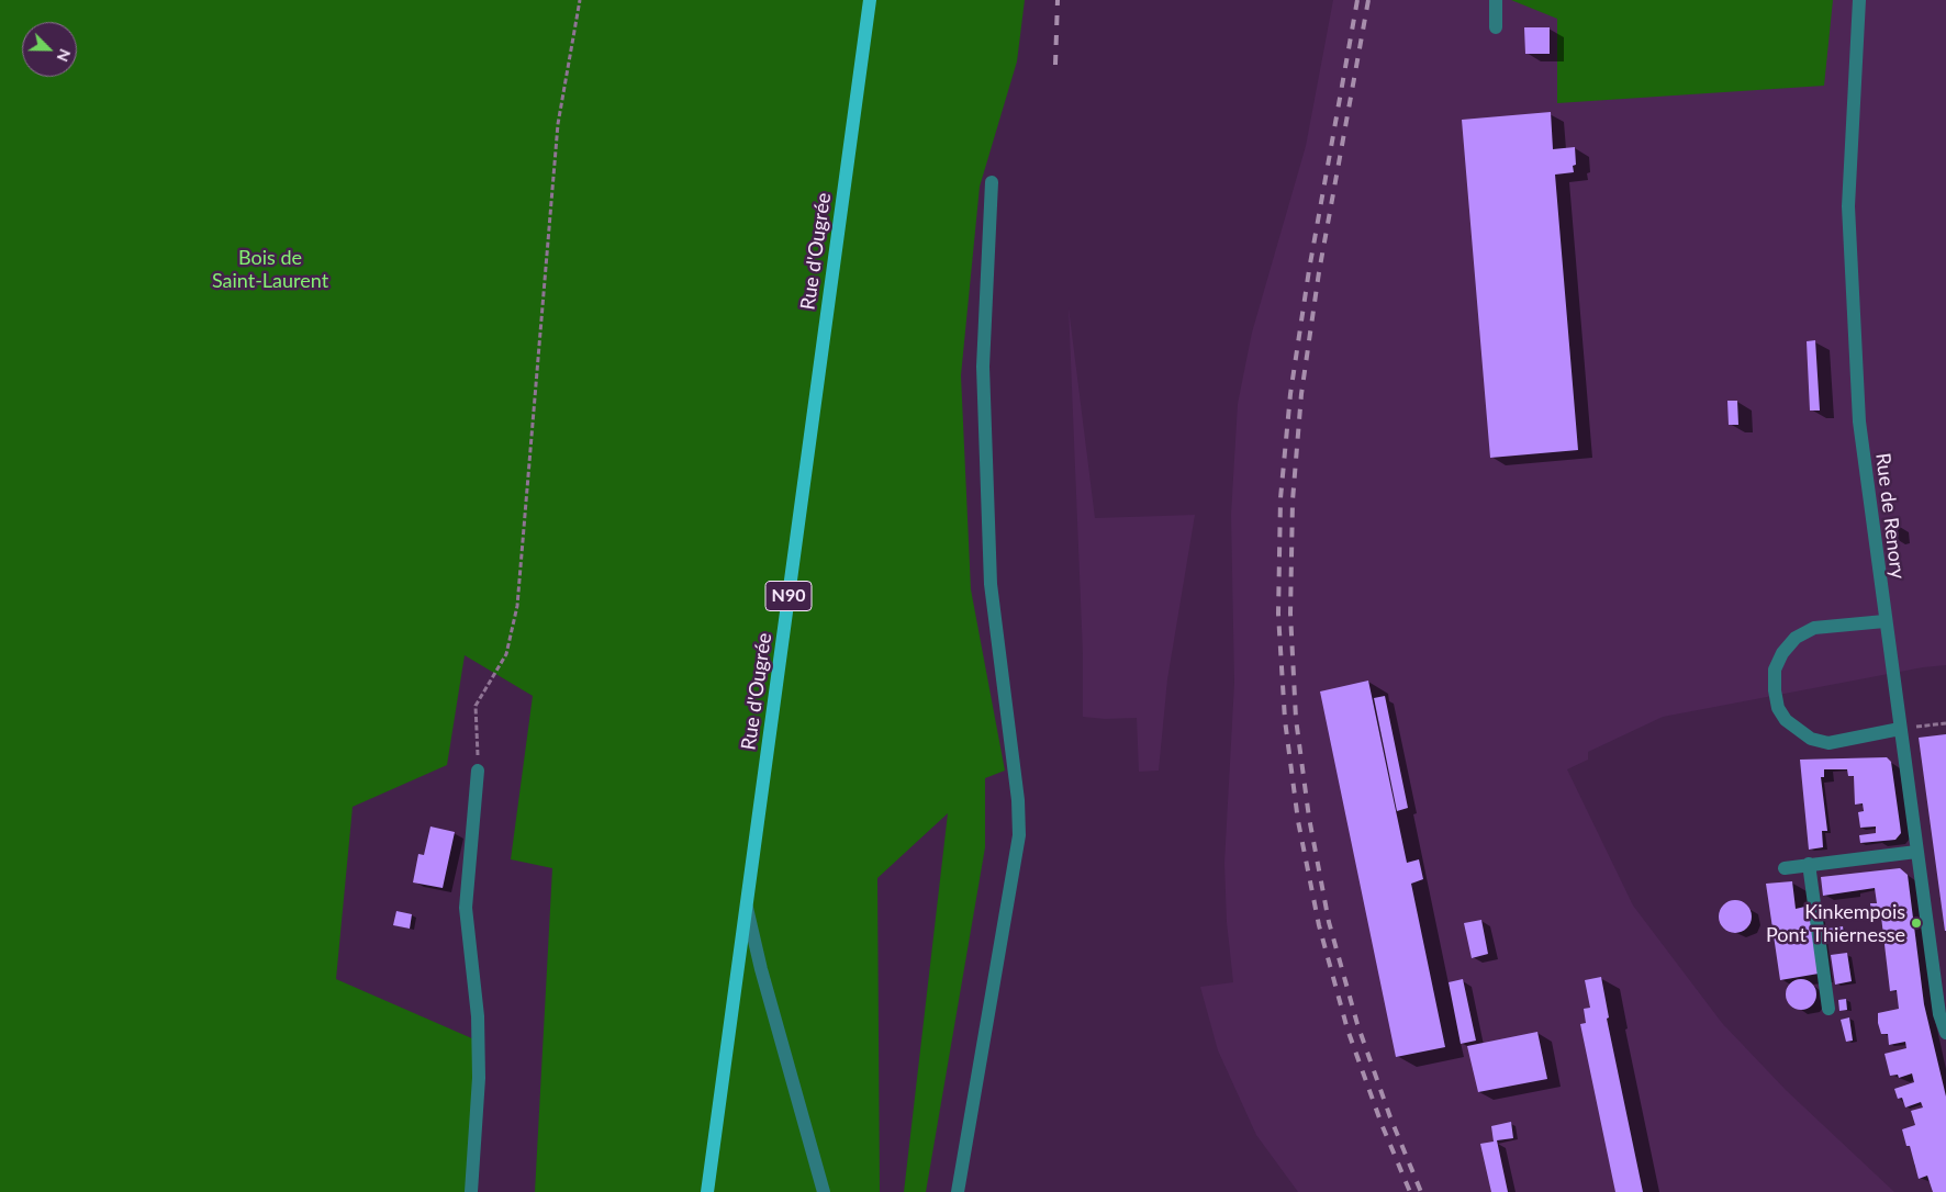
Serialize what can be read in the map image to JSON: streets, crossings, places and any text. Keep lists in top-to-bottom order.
{
  "streets": {
    "main road": ["Rue d'Ougrée", "N90"],
    "street": ["Rue de Renory"]
  },
  "parks": ["Bois de Saint-Laurent"],
  "places": ["Kinkempois Pont Thiernesse"],
  "north": "bottom right"
}
